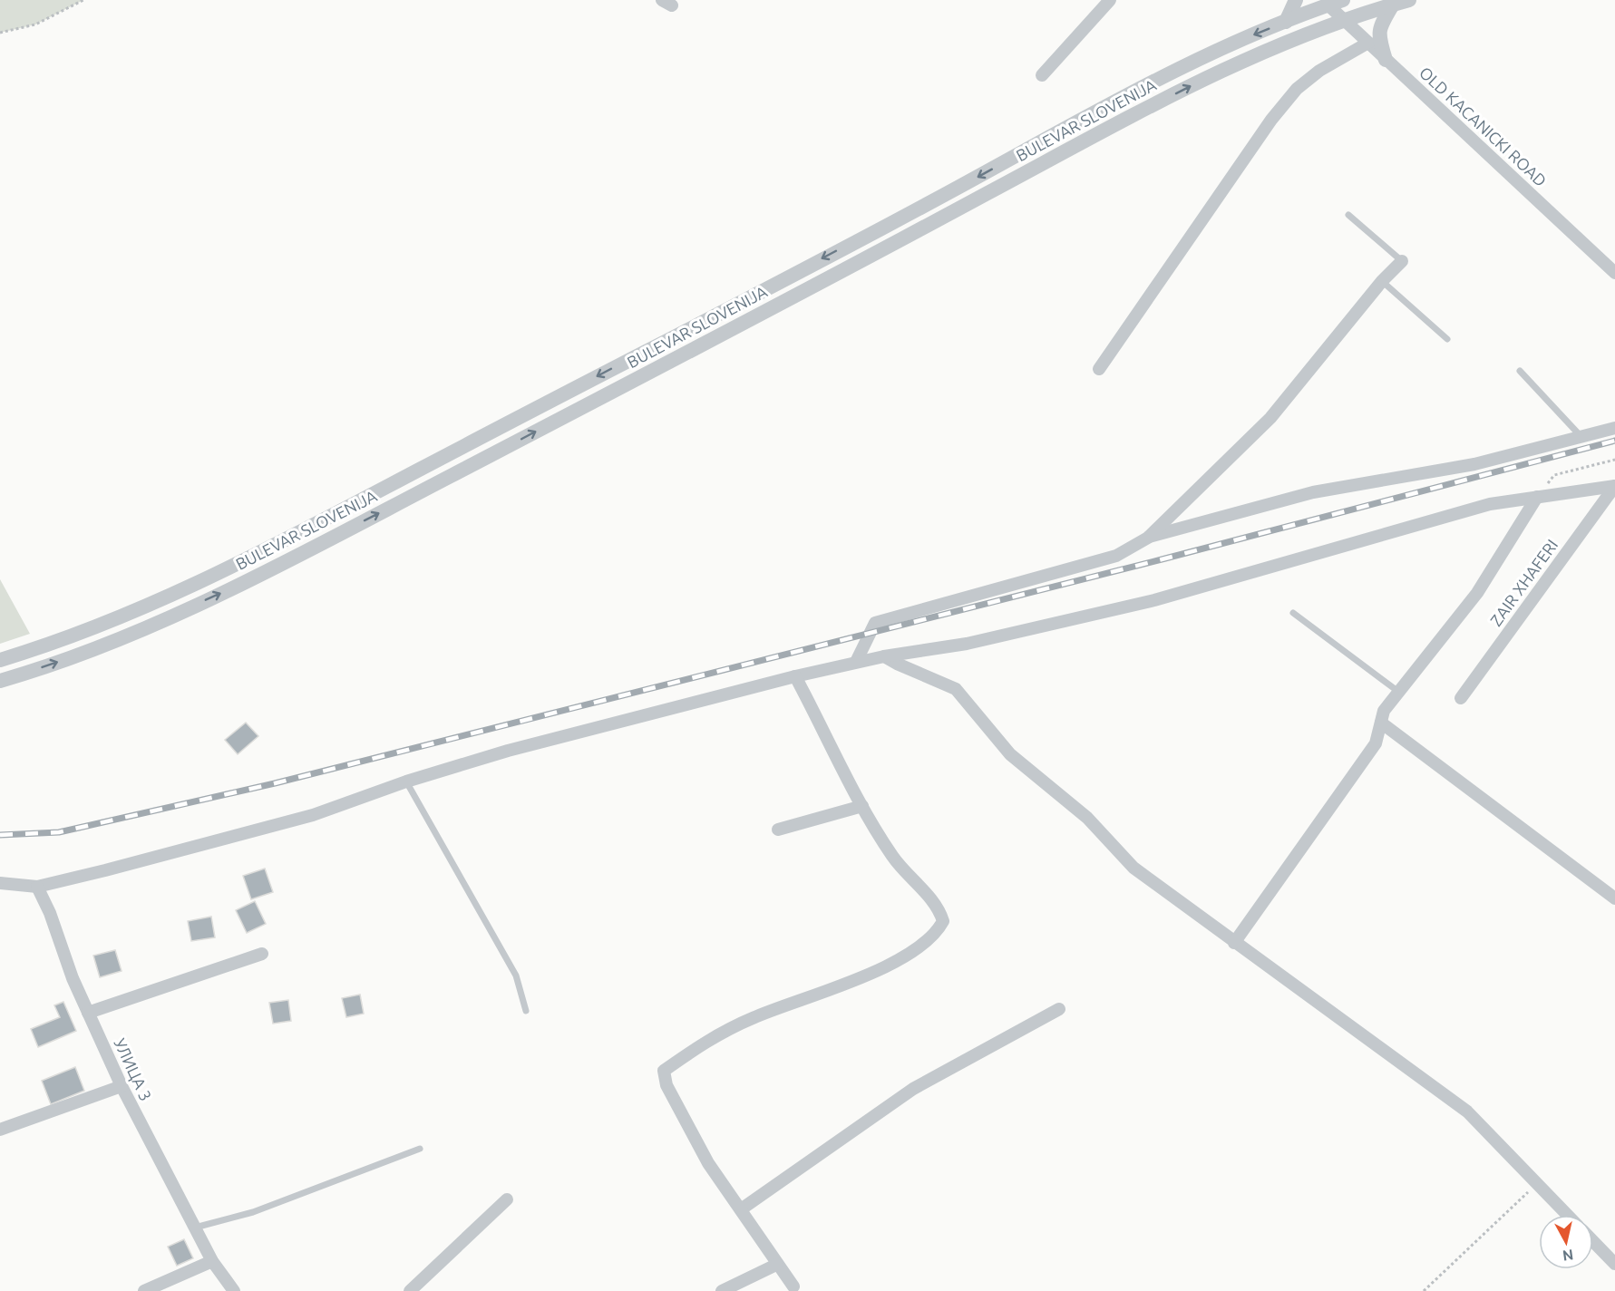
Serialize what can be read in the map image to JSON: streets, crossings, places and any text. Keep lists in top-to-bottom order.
{
  "streets": {
    "street": [
      "BULEVAR SLOVENIJA",
      "OLD KACANICKI ROAD",
      "ZAIR XHAFERI",
      "УЛИЦА 3"
    ]
  },
  "crossings": [
    ["BULEVAR SLOVENIJA", "OLD KACANICKI ROAD"]
  ],
  "north": "bottom"
}
